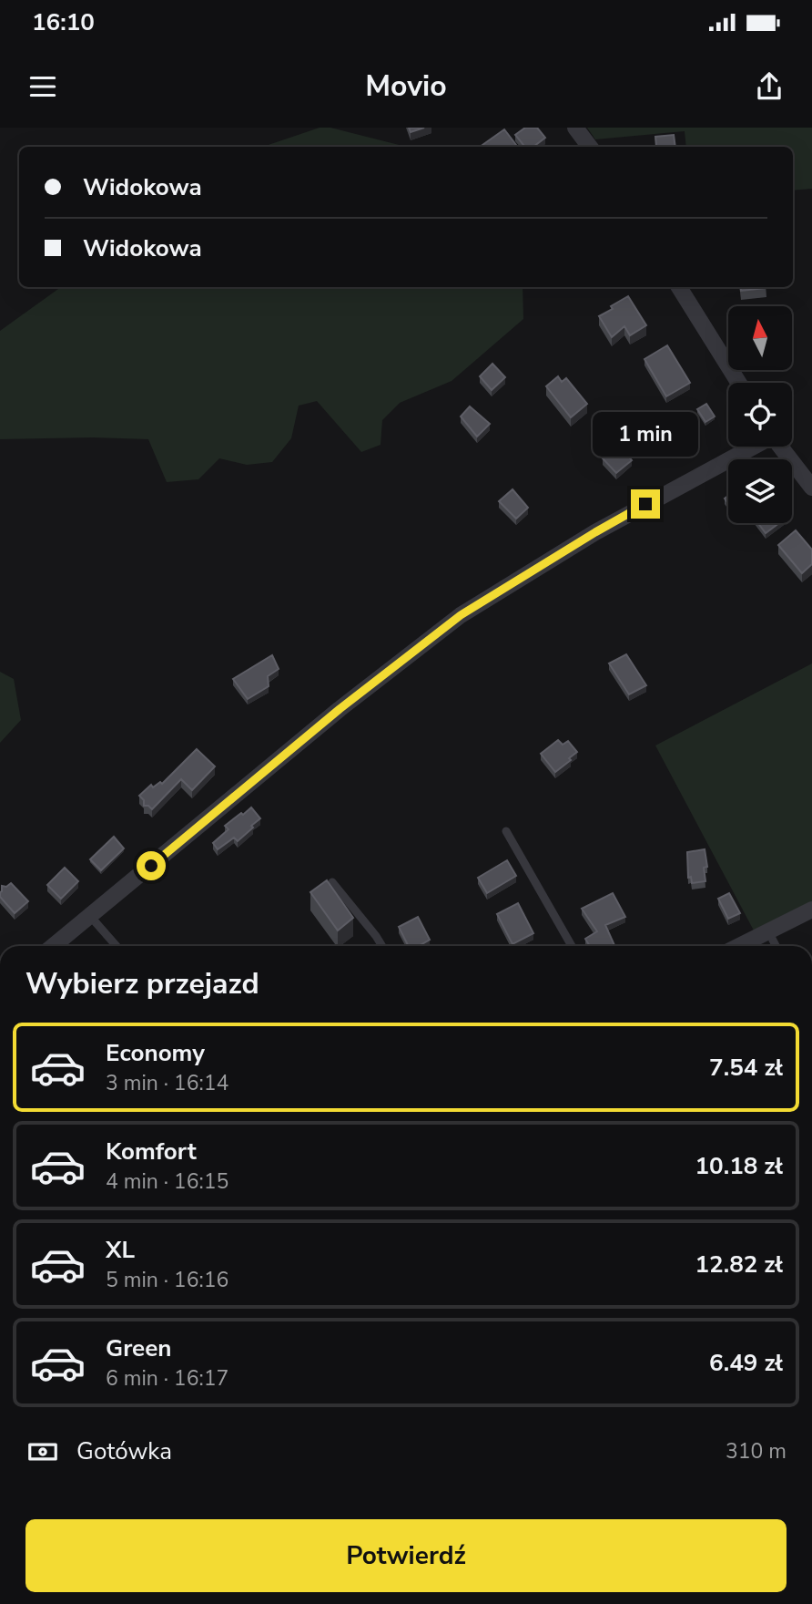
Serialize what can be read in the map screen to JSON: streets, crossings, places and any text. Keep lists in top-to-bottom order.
{
  "north": "top",
  "page": {
    "status": "16:10",
    "header": "Movio",
    "banner": ["Widokowa", "Widokowa"],
    "bubble": "1 min",
    "heading": "Wybierz przejazd",
    "list": [
      {
        "name": "Economy",
        "note": "3 min · 16:14",
        "value": "7.54 zł"
      },
      {
        "name": "Komfort",
        "note": "4 min · 16:15",
        "value": "10.18 zł"
      },
      {
        "name": "XL",
        "note": "5 min · 16:16",
        "value": "12.82 zł"
      },
      {
        "name": "Green",
        "note": "6 min · 16:17",
        "value": "6.49 zł"
      }
    ],
    "pay": ["Gotówka", "310 m"],
    "buttons": "Potwierdź"
  }
}
